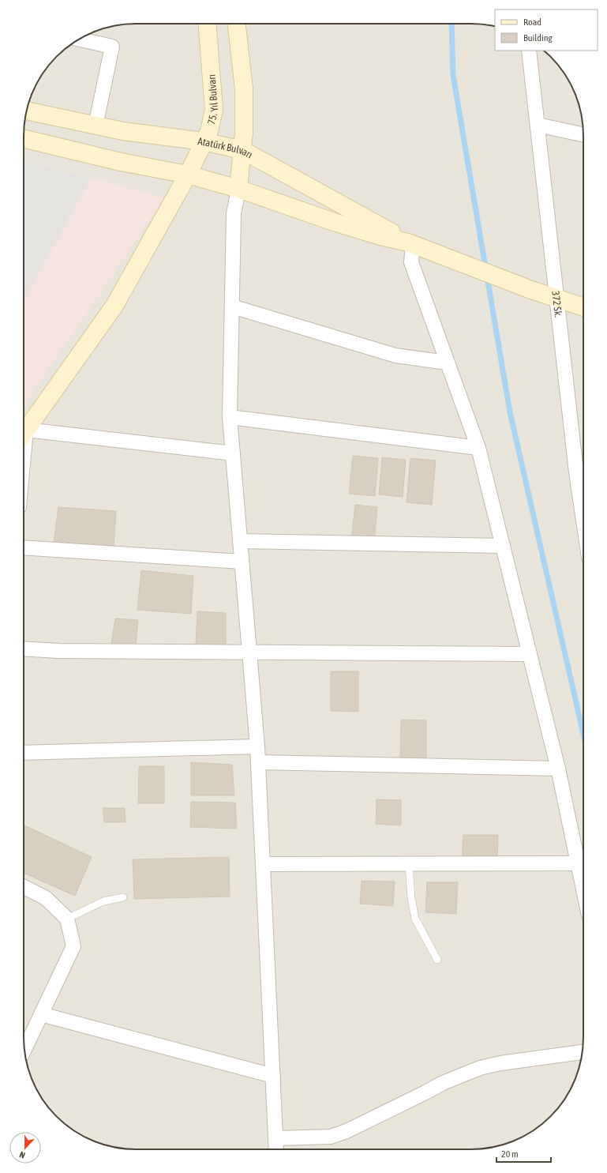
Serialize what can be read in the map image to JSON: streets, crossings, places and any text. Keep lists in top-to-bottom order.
{
  "streets": {
    "main road": ["75. Yıl Bulvarı", "Atatürk Bulvarı"],
    "street": ["372 Sk."]
  },
  "crossings": [
    ["75. Yıl Bulvarı", "Atatürk Bulvarı"]
  ],
  "legend": ["Road", "Building"],
  "scale_bar": "20 m",
  "north": "bottom"
}
